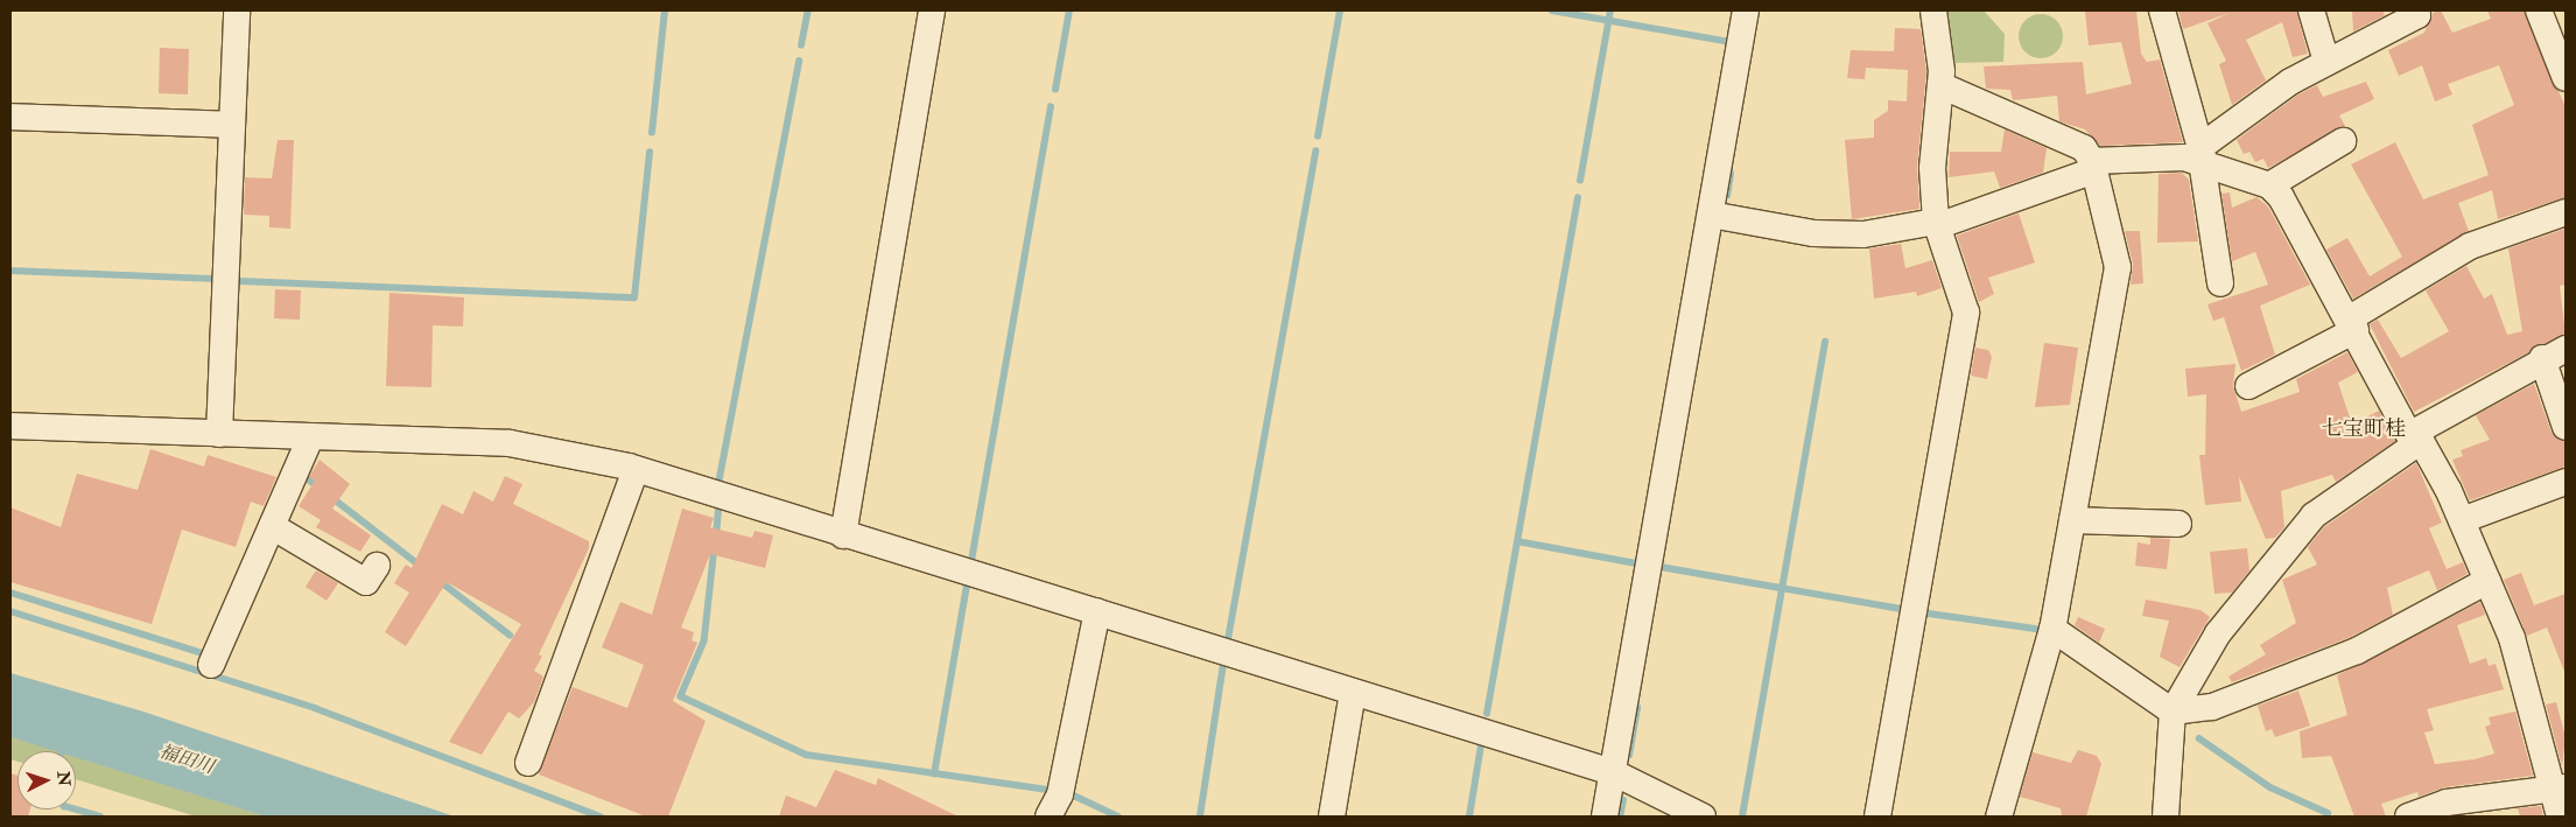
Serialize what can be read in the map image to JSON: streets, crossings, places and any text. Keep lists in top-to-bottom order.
{
  "districts": ["七宝町桂"],
  "water": ["福田川"],
  "north": "right"
}
